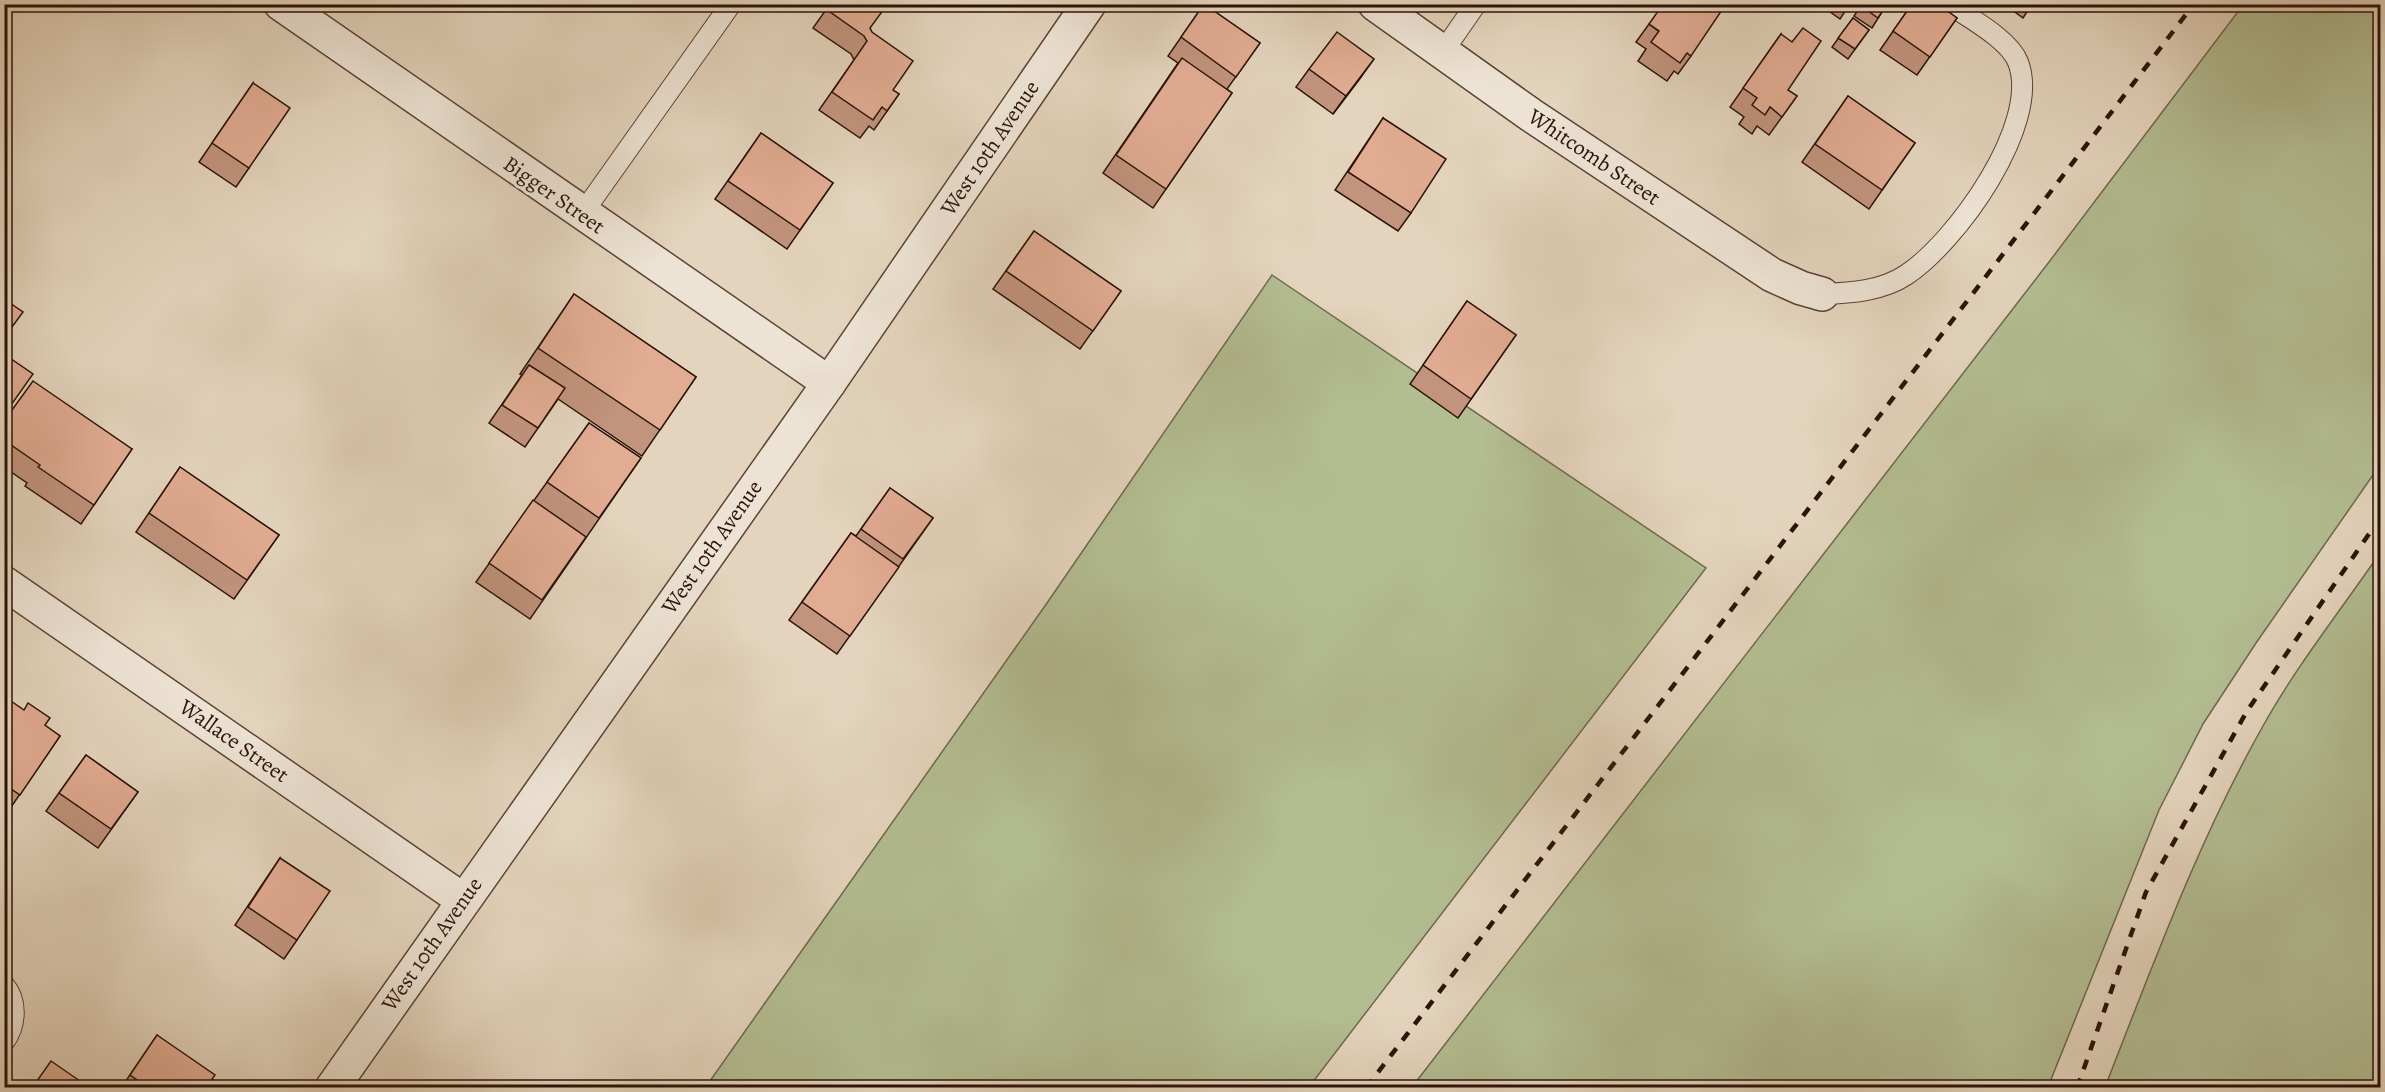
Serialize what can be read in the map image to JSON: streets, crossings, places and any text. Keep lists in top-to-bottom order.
{
  "streets": {
    "street": [
      "West 10th Avenue",
      "Whitcomb Street",
      "Bigger Street",
      "Wallace Street"
    ]
  },
  "crossings": [
    ["West 10th Avenue", "Bigger Street"],
    ["West 10th Avenue", "Wallace Street"]
  ]
}
